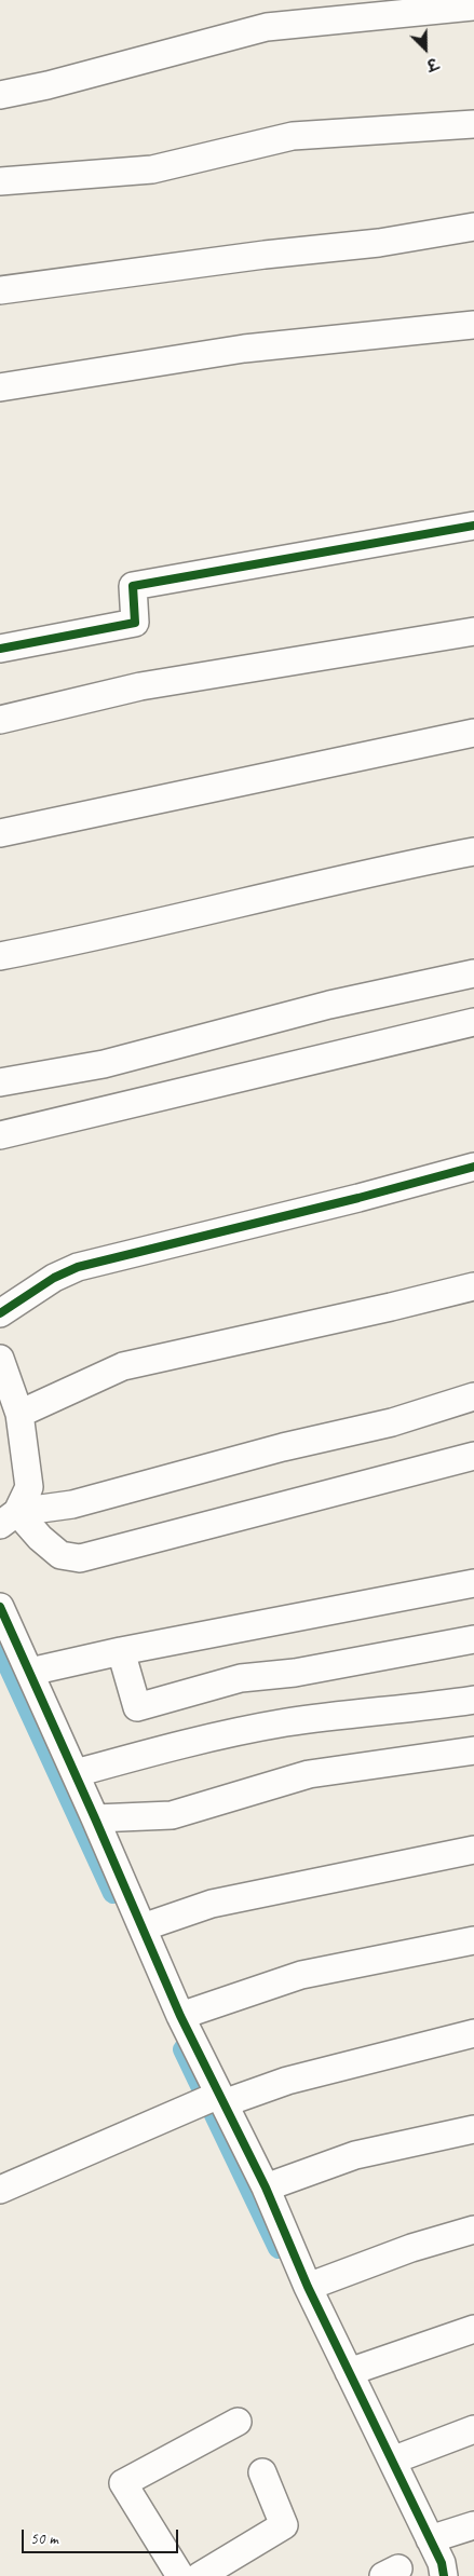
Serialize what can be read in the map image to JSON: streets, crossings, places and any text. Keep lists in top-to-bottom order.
{
  "scale_bar": "50 m",
  "north": "bottom right"
}
